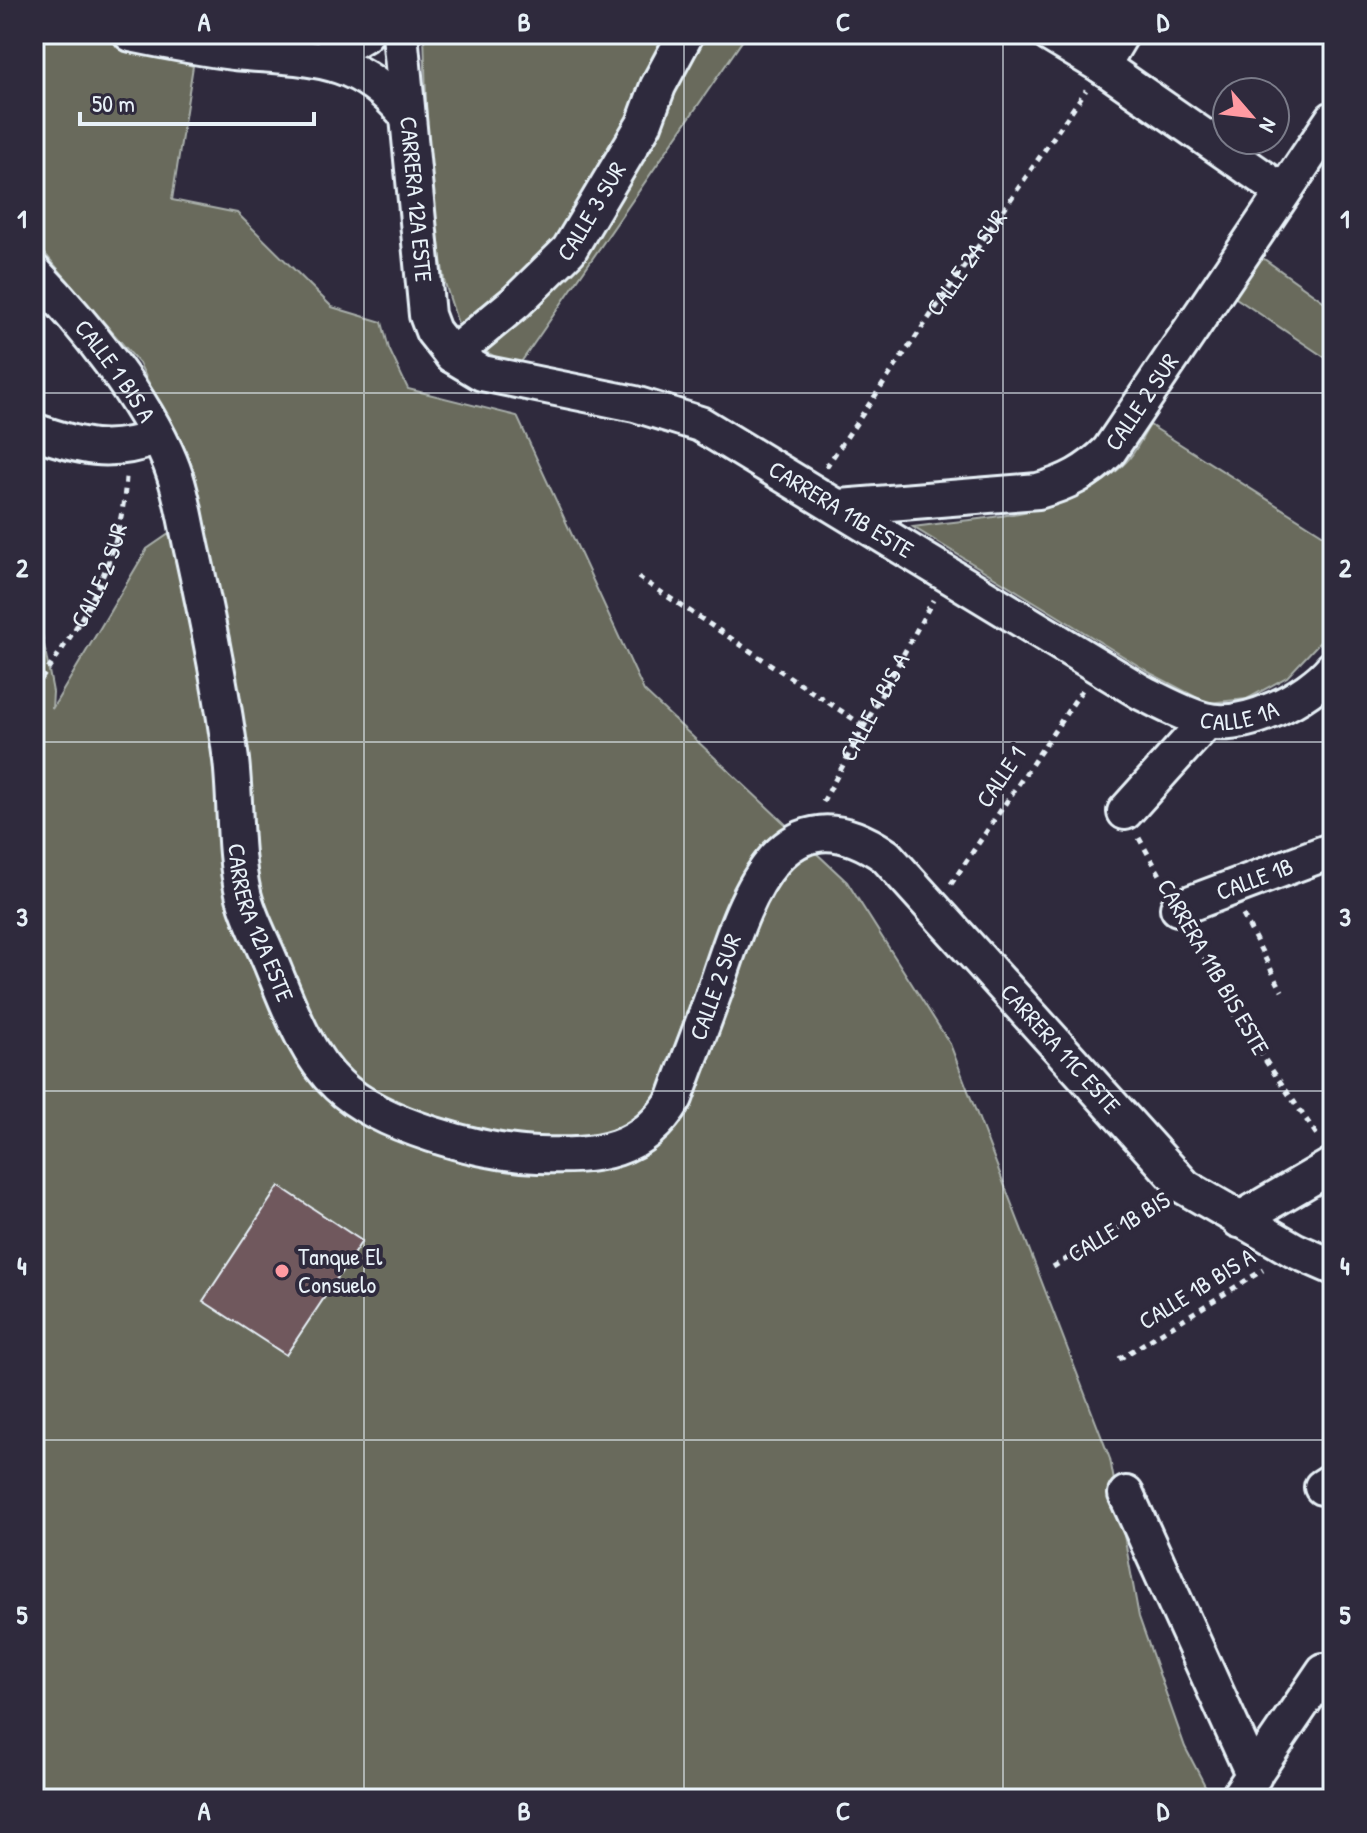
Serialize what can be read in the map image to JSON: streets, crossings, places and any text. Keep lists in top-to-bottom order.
{
  "streets": {
    "street": [
      "CARRERA 12A ESTE",
      "CALLE 3 SUR",
      "CALLE 1 BIS A",
      "CALLE 2 SUR",
      "CARRERA 11B ESTE",
      "CALLE 1A",
      "CALLE 1B",
      "CARRERA 11C ESTE"
    ],
    "path": [
      "CALLE 2A SUR",
      "CALLE 1",
      "CARRERA 11B BIS ESTE",
      "CALLE 1B BIS",
      "CALLE 1B BIS A"
    ]
  },
  "crossings": [
    ["CARRERA 12A ESTE", "CALLE 3 SUR"],
    ["CARRERA 12A ESTE", "CALLE 1 BIS A"],
    ["CARRERA 12A ESTE", "CALLE 2 SUR"],
    ["CARRERA 12A ESTE", "CARRERA 11B ESTE"],
    ["CALLE 3 SUR", "CARRERA 11B ESTE"],
    ["CALLE 2A SUR", "CARRERA 11B ESTE"],
    ["CALLE 1 BIS A", "CALLE 2 SUR"],
    ["CALLE 1 BIS A", "CARRERA 11B ESTE"],
    ["CALLE 1 BIS A", "CARRERA 11C ESTE"],
    ["CALLE 2 SUR", "CARRERA 11B ESTE"],
    ["CALLE 2 SUR", "CARRERA 11C ESTE"],
    ["CARRERA 11B ESTE", "CALLE 1A"],
    ["CARRERA 11B ESTE", "CALLE 1"],
    ["CALLE 1A", "CARRERA 11B BIS ESTE"],
    ["CALLE 1", "CARRERA 11C ESTE"],
    ["CALLE 1B", "CARRERA 11B BIS ESTE"],
    ["CARRERA 11C ESTE", "CALLE 1B BIS"],
    ["CARRERA 11C ESTE", "CALLE 1B BIS A"]
  ],
  "places": ["Tanque El Consuelo"],
  "scale_bar": "50 m",
  "north": "bottom right",
  "grid": {
    "columns": [
      "A",
      "B",
      "C",
      "D"
    ],
    "rows": [
      "1",
      "2",
      "3",
      "4",
      "5"
    ]
  }
}
